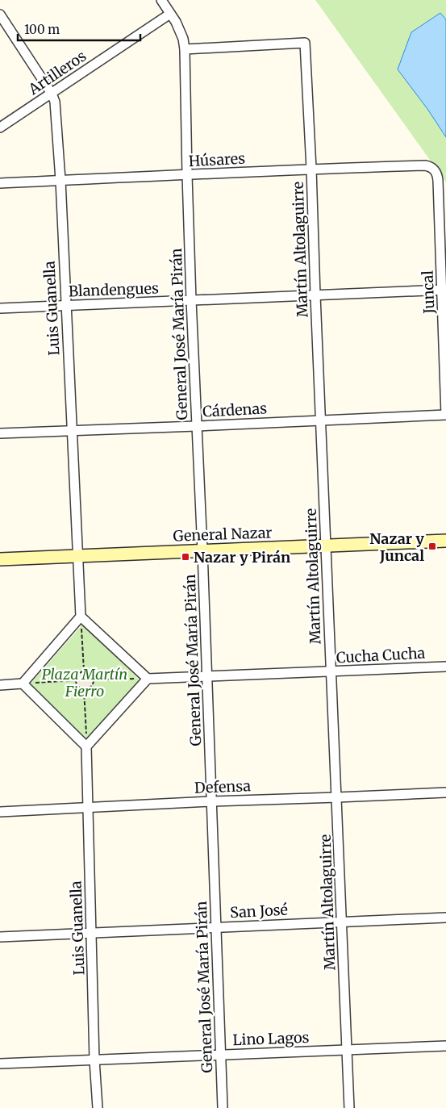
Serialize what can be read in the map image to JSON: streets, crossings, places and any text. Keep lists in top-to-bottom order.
{
  "streets": {
    "street": [
      "Artilleros",
      "Húsares",
      "Martín Altolaguirre",
      "Blandengues",
      "Juncal",
      "Luis Guanella",
      "General José María Pirán",
      "Cárdenas",
      "General Nazar",
      "Cucha Cucha",
      "Defensa",
      "San José",
      "Lino Lagos"
    ]
  },
  "crossings": [
    ["Artilleros", "Luis Guanella"],
    ["Artilleros", "General José María Pirán"],
    ["Húsares", "Martín Altolaguirre"],
    ["Húsares", "Juncal"],
    ["Húsares", "Luis Guanella"],
    ["Húsares", "General José María Pirán"],
    ["Martín Altolaguirre", "Blandengues"],
    ["Martín Altolaguirre", "General José María Pirán"],
    ["Martín Altolaguirre", "Cárdenas"],
    ["Martín Altolaguirre", "General Nazar"],
    ["Martín Altolaguirre", "Cucha Cucha"],
    ["Martín Altolaguirre", "Defensa"],
    ["Martín Altolaguirre", "San José"],
    ["Martín Altolaguirre", "Lino Lagos"],
    ["Blandengues", "Juncal"],
    ["Blandengues", "Luis Guanella"],
    ["Blandengues", "General José María Pirán"],
    ["Juncal", "Cárdenas"],
    ["Luis Guanella", "Cárdenas"],
    ["Luis Guanella", "General Nazar"],
    ["Luis Guanella", "Defensa"],
    ["Luis Guanella", "San José"],
    ["Luis Guanella", "Lino Lagos"],
    ["General José María Pirán", "Cárdenas"],
    ["General José María Pirán", "General Nazar"],
    ["General José María Pirán", "Cucha Cucha"],
    ["General José María Pirán", "Defensa"],
    ["General José María Pirán", "San José"],
    ["General José María Pirán", "Lino Lagos"]
  ],
  "parks": ["Plaza Martín Fierro"],
  "places": {
    "transit": ["Nazar y Juncal", "Nazar y Pirán"]
  },
  "scale_bar": "100 m"
}
